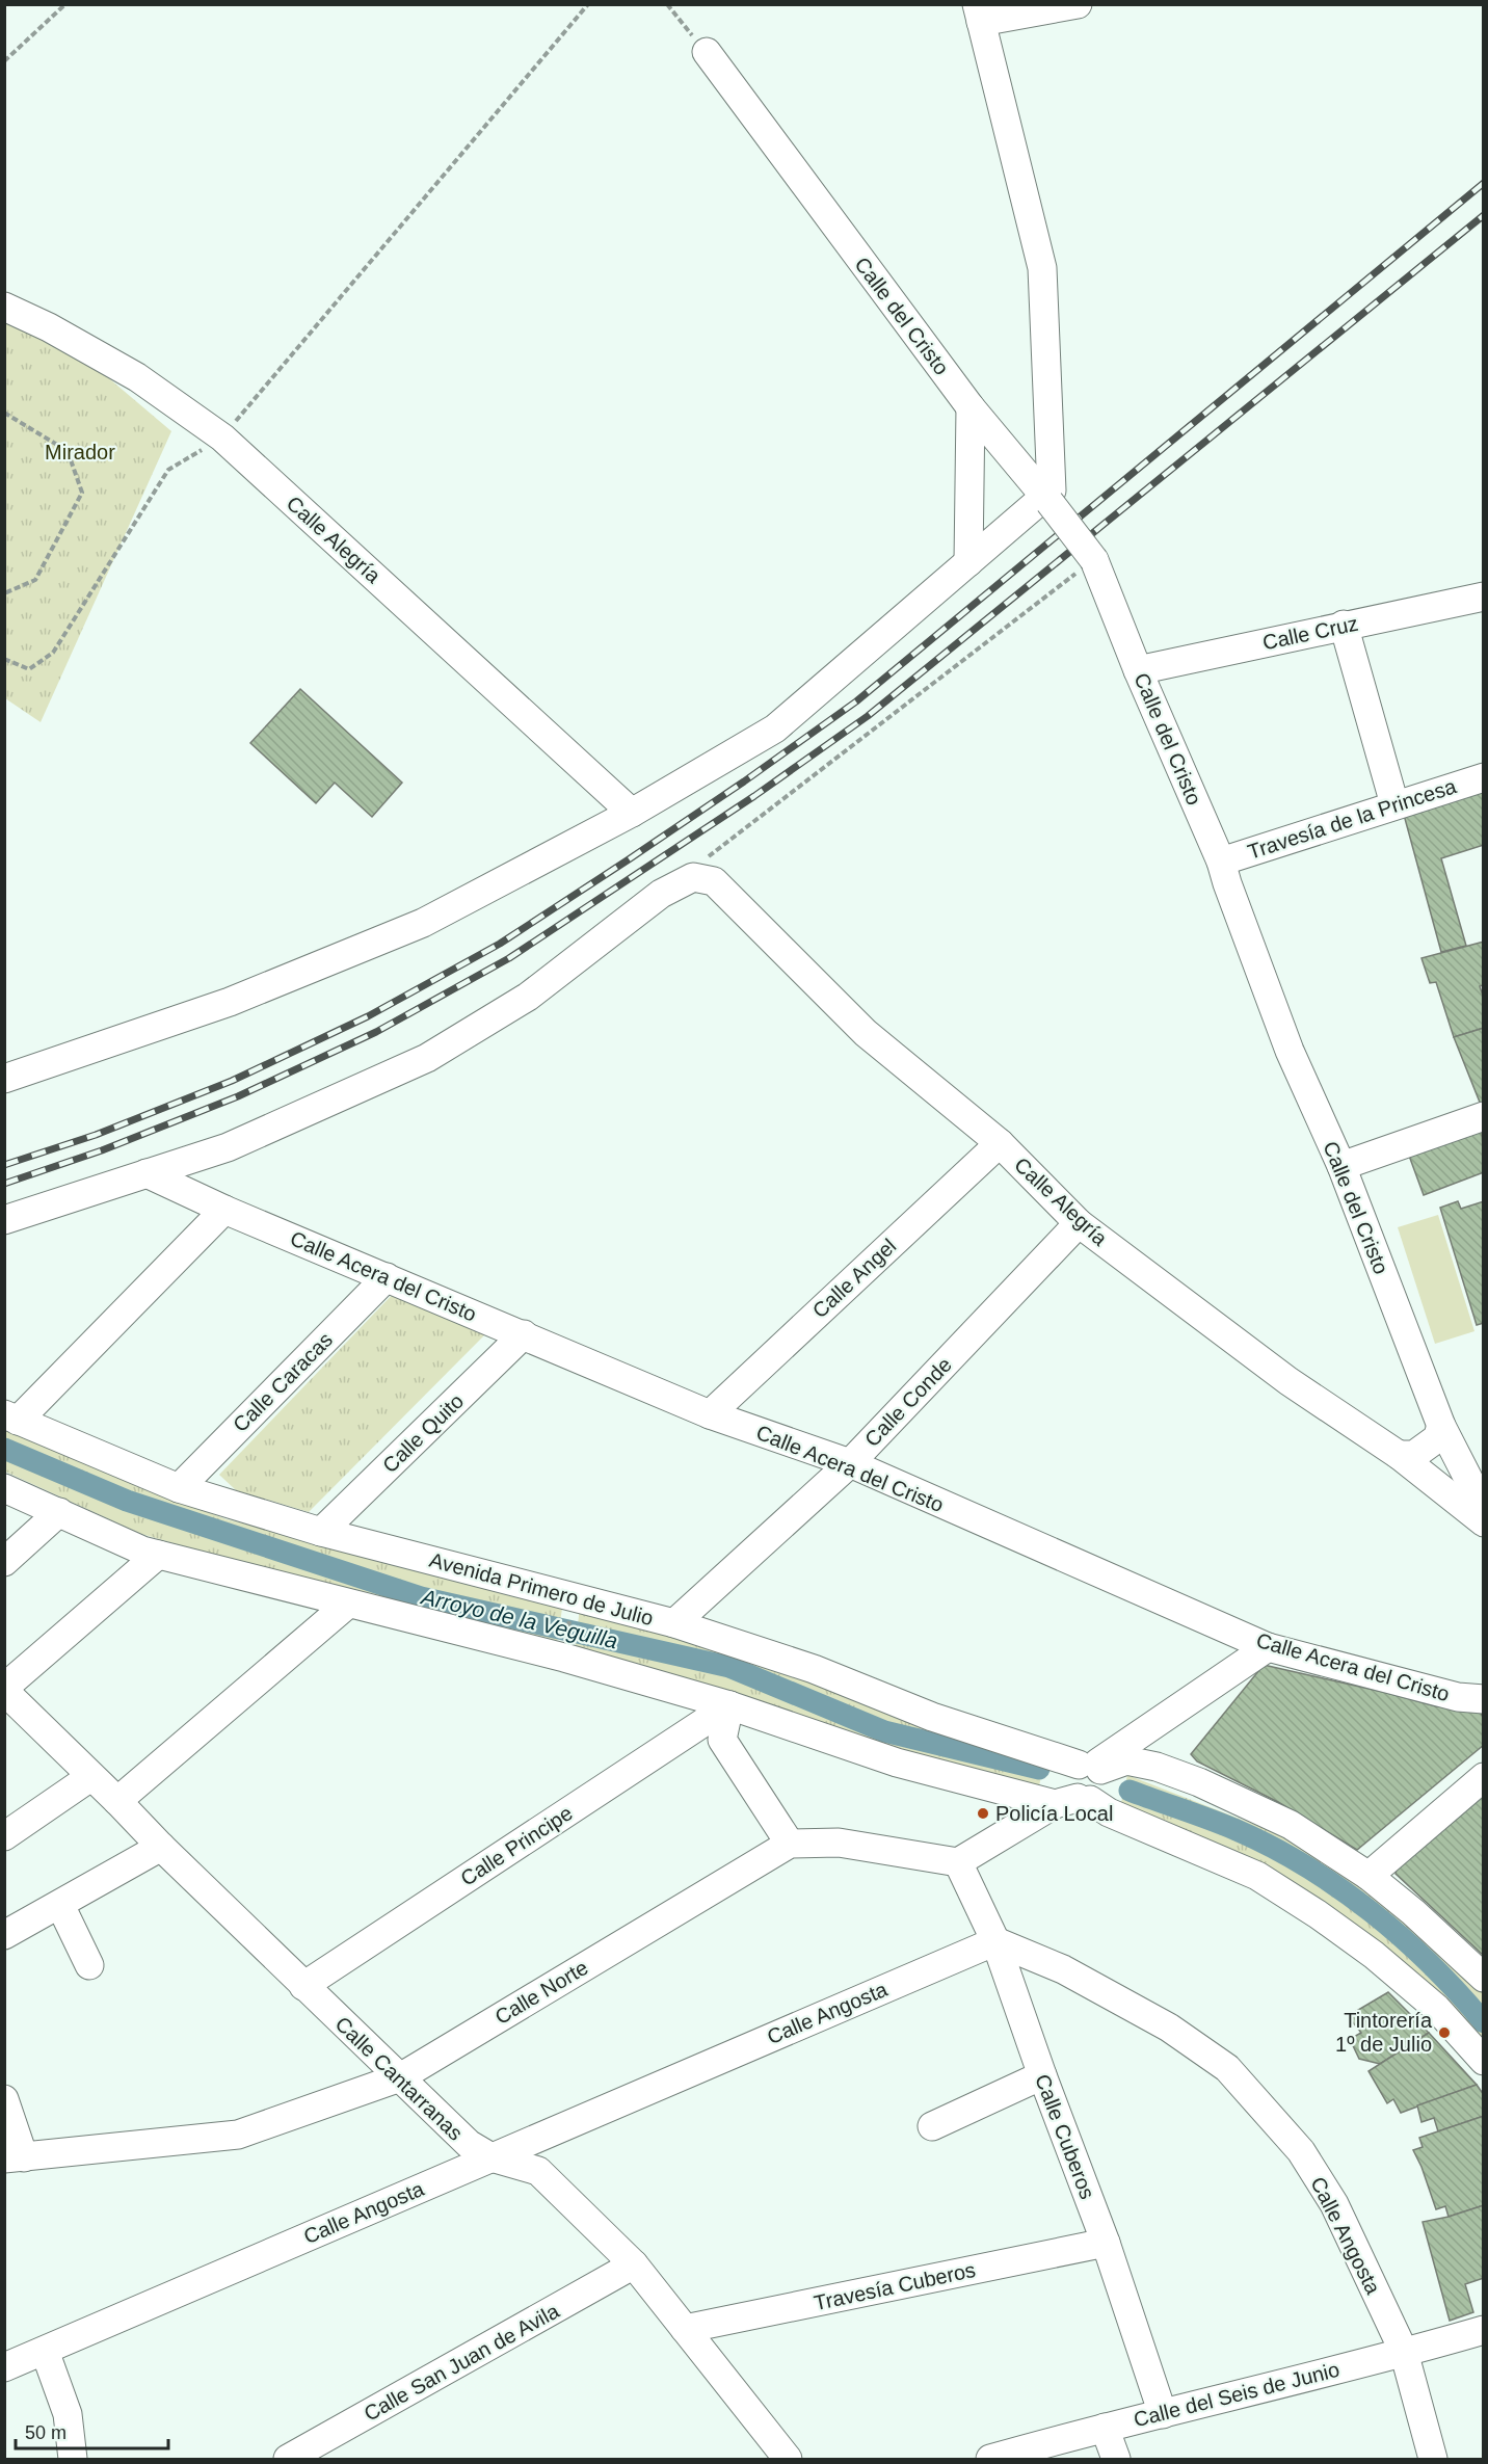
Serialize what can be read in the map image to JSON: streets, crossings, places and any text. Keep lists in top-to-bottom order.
{
  "streets": {
    "street": [
      "Calle del Cristo",
      "Calle Alegría",
      "Calle Cruz",
      "Travesía de la Princesa",
      "Calle Acera del Cristo",
      "Calle Angel",
      "Calle Caracas",
      "Calle Conde",
      "Calle Quito",
      "Avenida Primero de Julio",
      "Calle Principe",
      "Calle Norte",
      "Calle Angosta",
      "Calle Cantarranas",
      "Calle Cuberos",
      "Travesía Cuberos",
      "Calle San Juan de Avila",
      "Calle del Seis de Junio"
    ]
  },
  "crossings": [
    ["Calle del Cristo", "Calle Cruz"],
    ["Calle del Cristo", "Travesía de la Princesa"],
    ["Calle Alegría", "Calle Angel"],
    ["Calle Alegría", "Calle Conde"],
    ["Calle Acera del Cristo", "Calle Angel"],
    ["Calle Acera del Cristo", "Calle Caracas"],
    ["Calle Acera del Cristo", "Calle Conde"],
    ["Calle Acera del Cristo", "Calle Quito"],
    ["Calle Caracas", "Avenida Primero de Julio"],
    ["Calle Conde", "Avenida Primero de Julio"],
    ["Calle Quito", "Avenida Primero de Julio"],
    ["Calle Principe", "Calle Cantarranas"],
    ["Calle Norte", "Calle Cantarranas"],
    ["Calle Norte", "Calle Cuberos"],
    ["Calle Angosta", "Calle Cantarranas"],
    ["Calle Angosta", "Calle Cuberos"],
    ["Calle Angosta", "Calle del Seis de Junio"],
    ["Calle Cantarranas", "Travesía Cuberos"],
    ["Calle Cantarranas", "Calle San Juan de Avila"],
    ["Calle Cuberos", "Travesía Cuberos"],
    ["Calle Cuberos", "Calle del Seis de Junio"]
  ],
  "water": ["Arroyo de la Veguilla"],
  "parks": ["Mirador"],
  "places": ["Policía Local", "Tintorería 1º de Julio"],
  "scale_bar": "50 m"
}
